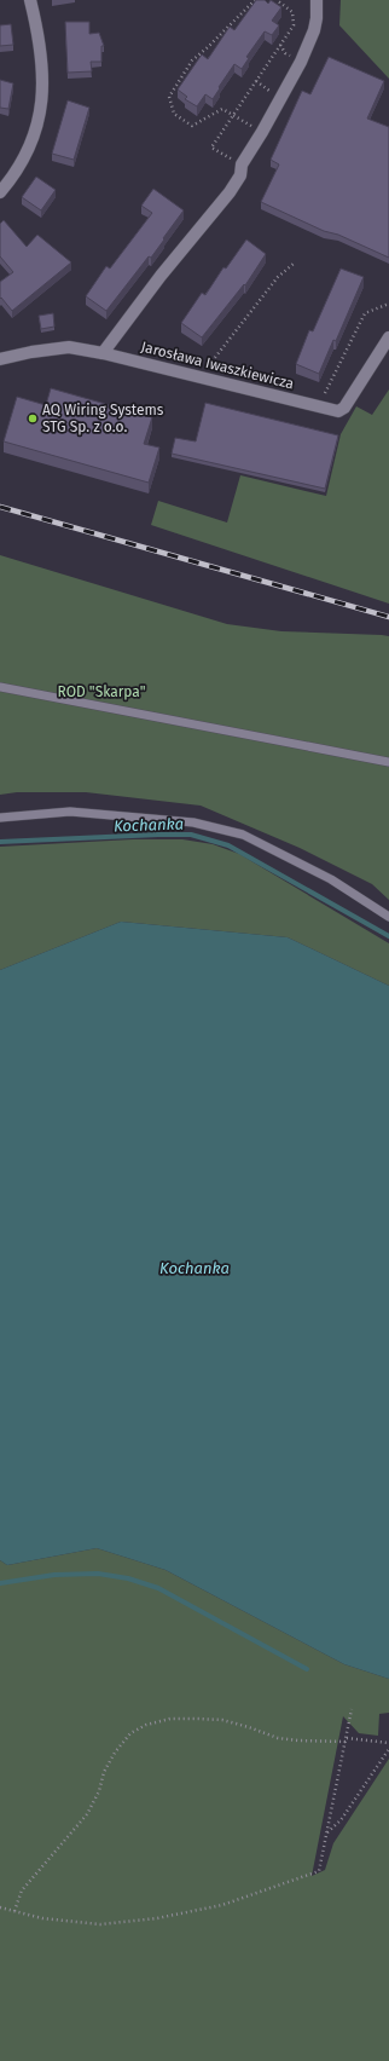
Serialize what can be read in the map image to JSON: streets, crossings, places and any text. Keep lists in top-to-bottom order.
{
  "streets": {
    "street": ["Jarosława Iwaszkiewicza"]
  },
  "water": ["Kochanka"],
  "parks": ["ROD \"Skarpa\""],
  "places": ["AQ Wiring Systems STG Sp. z o.o."]
}
